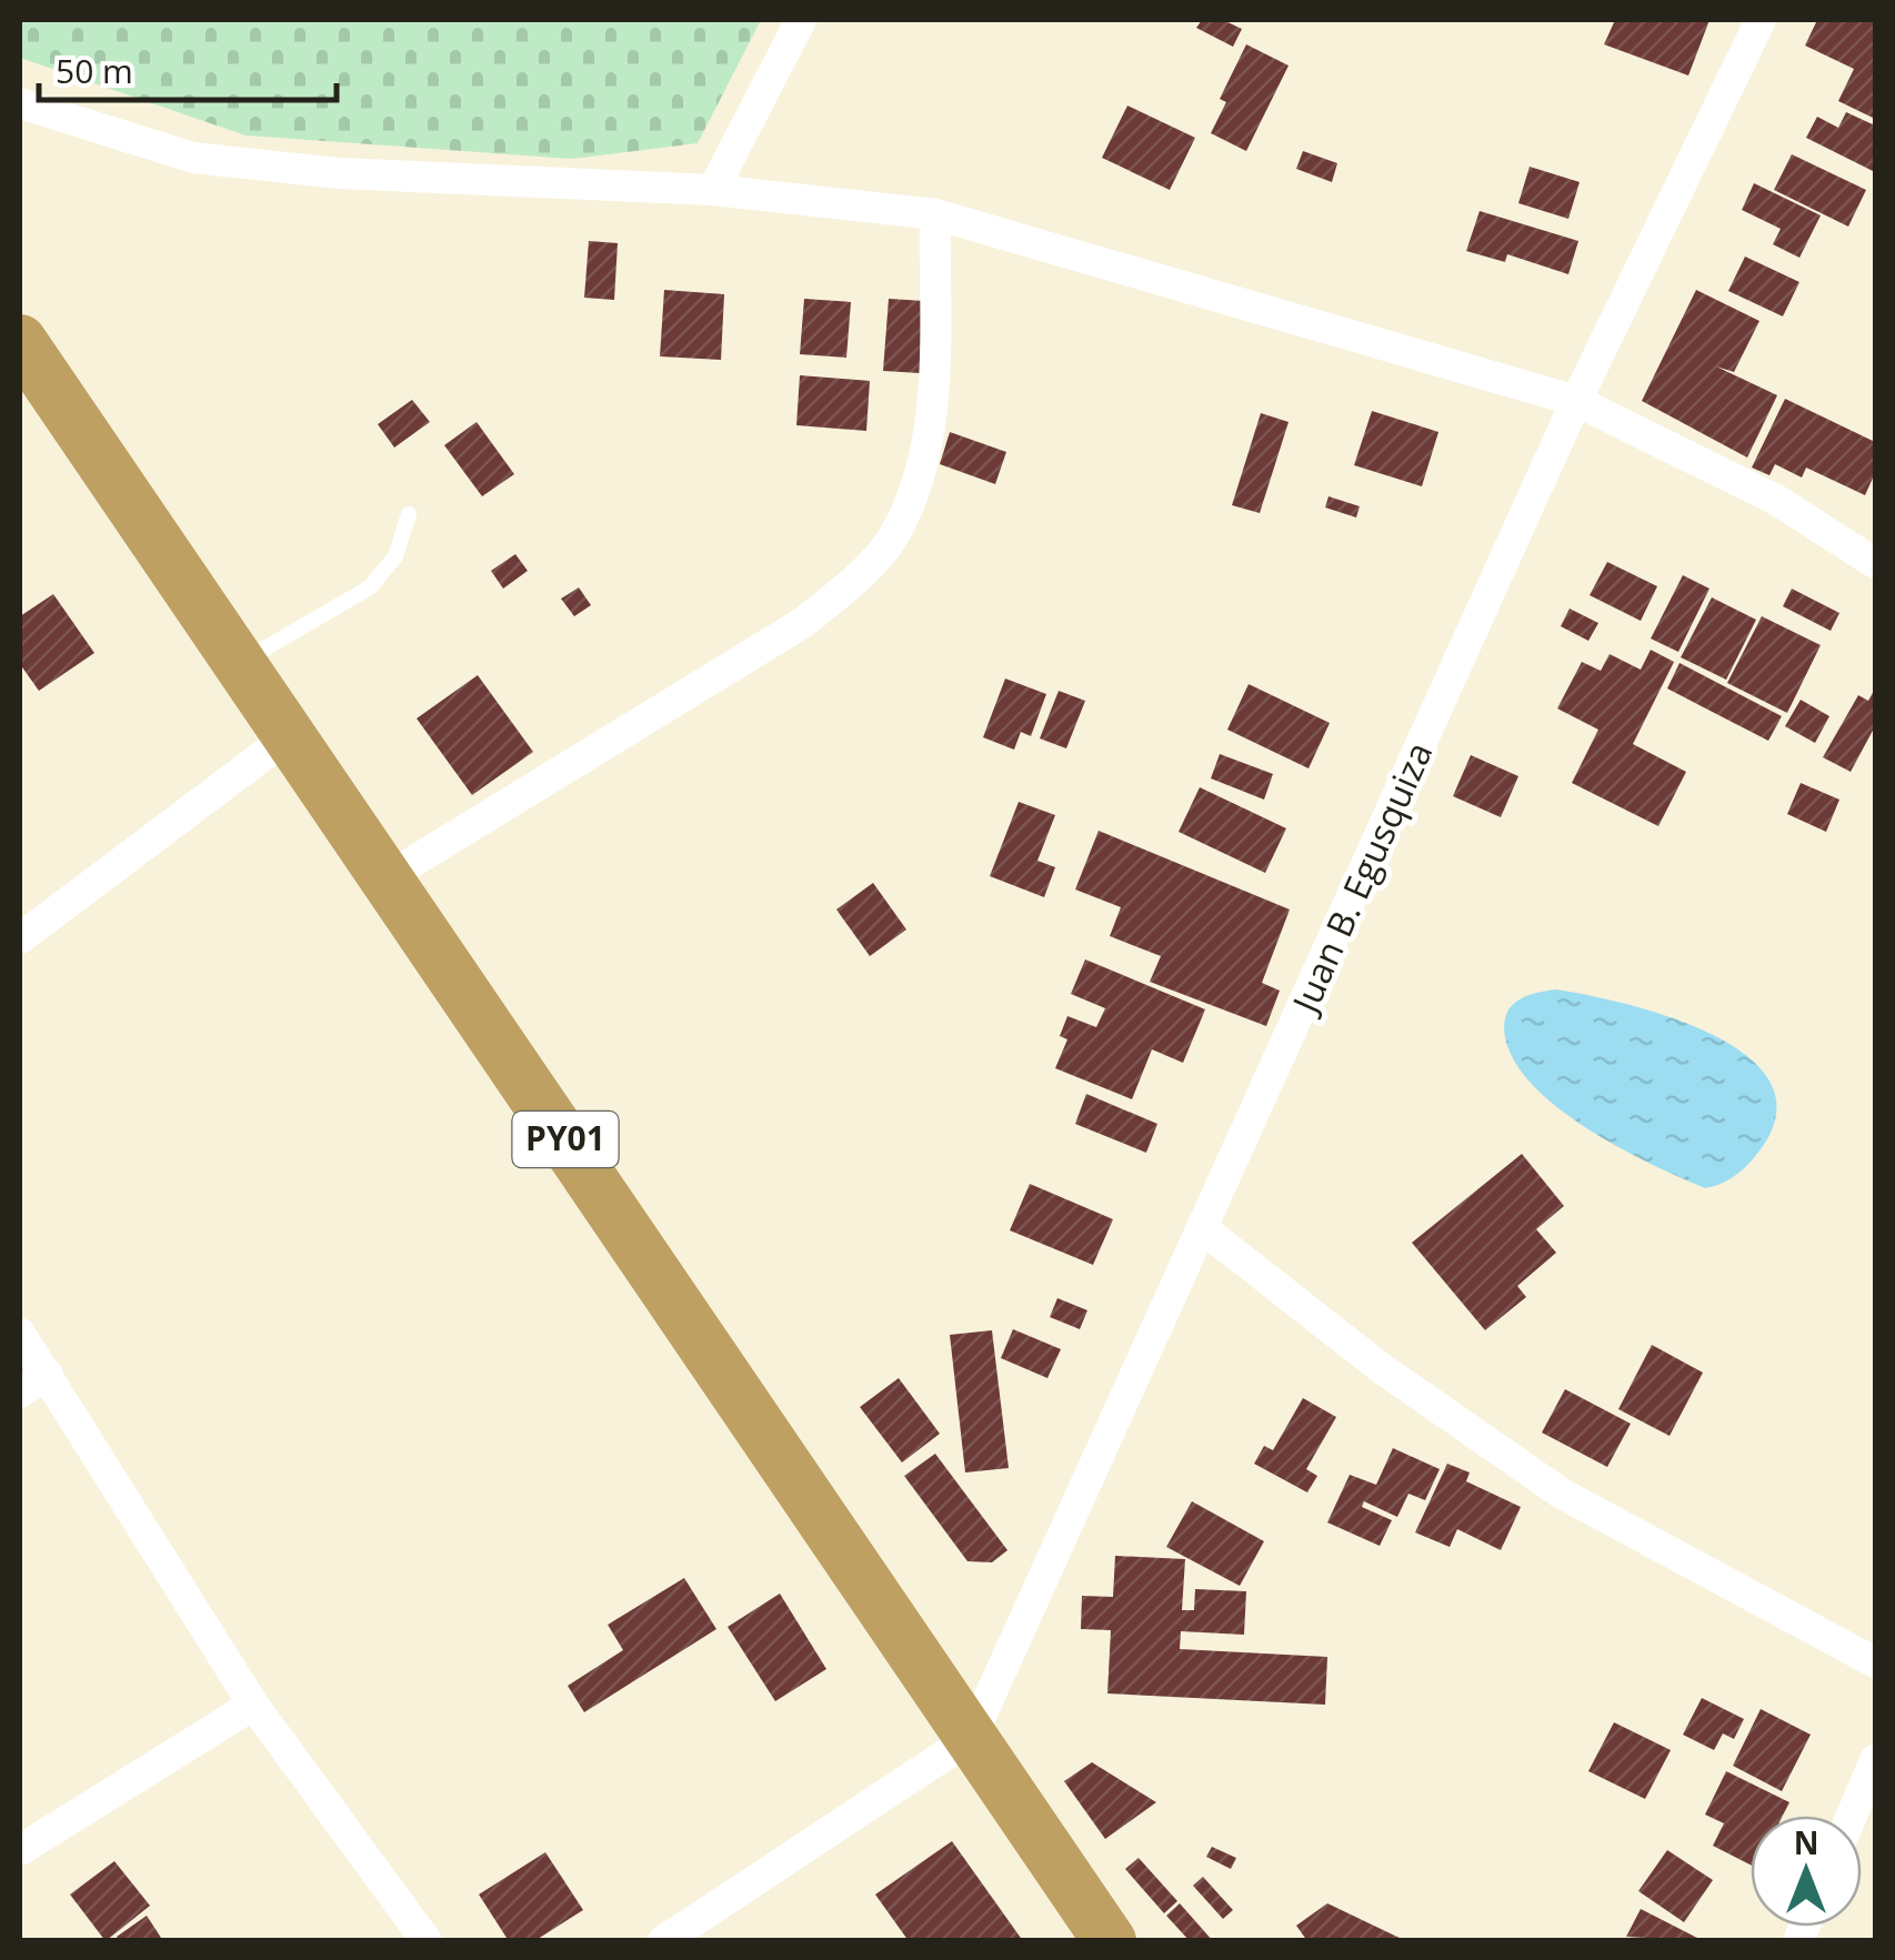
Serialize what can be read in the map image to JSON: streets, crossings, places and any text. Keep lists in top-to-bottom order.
{
  "streets": {
    "highway": ["PY01"],
    "street": ["Juan B. Egusquiza"]
  },
  "crossings": [
    ["Juan B. Egusquiza", "PY01"]
  ],
  "scale_bar": "50 m",
  "north": "top"
}
